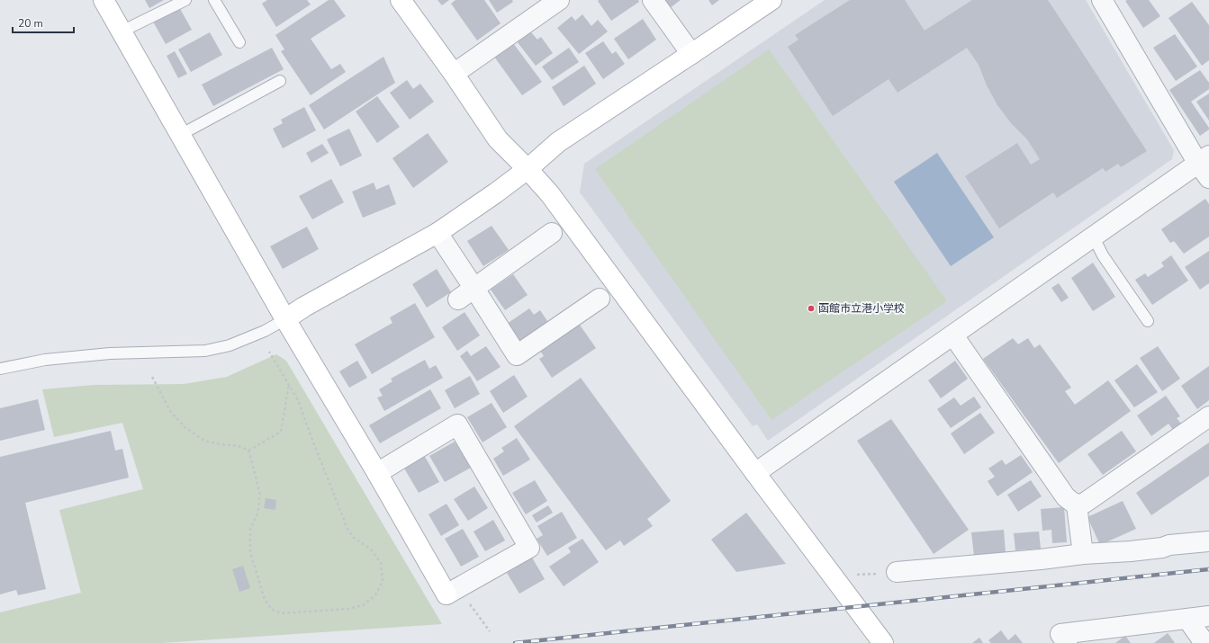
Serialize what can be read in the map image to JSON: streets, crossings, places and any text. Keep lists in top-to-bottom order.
{
  "places": ["函館市立港小学校"],
  "scale_bar": "20 m"
}
